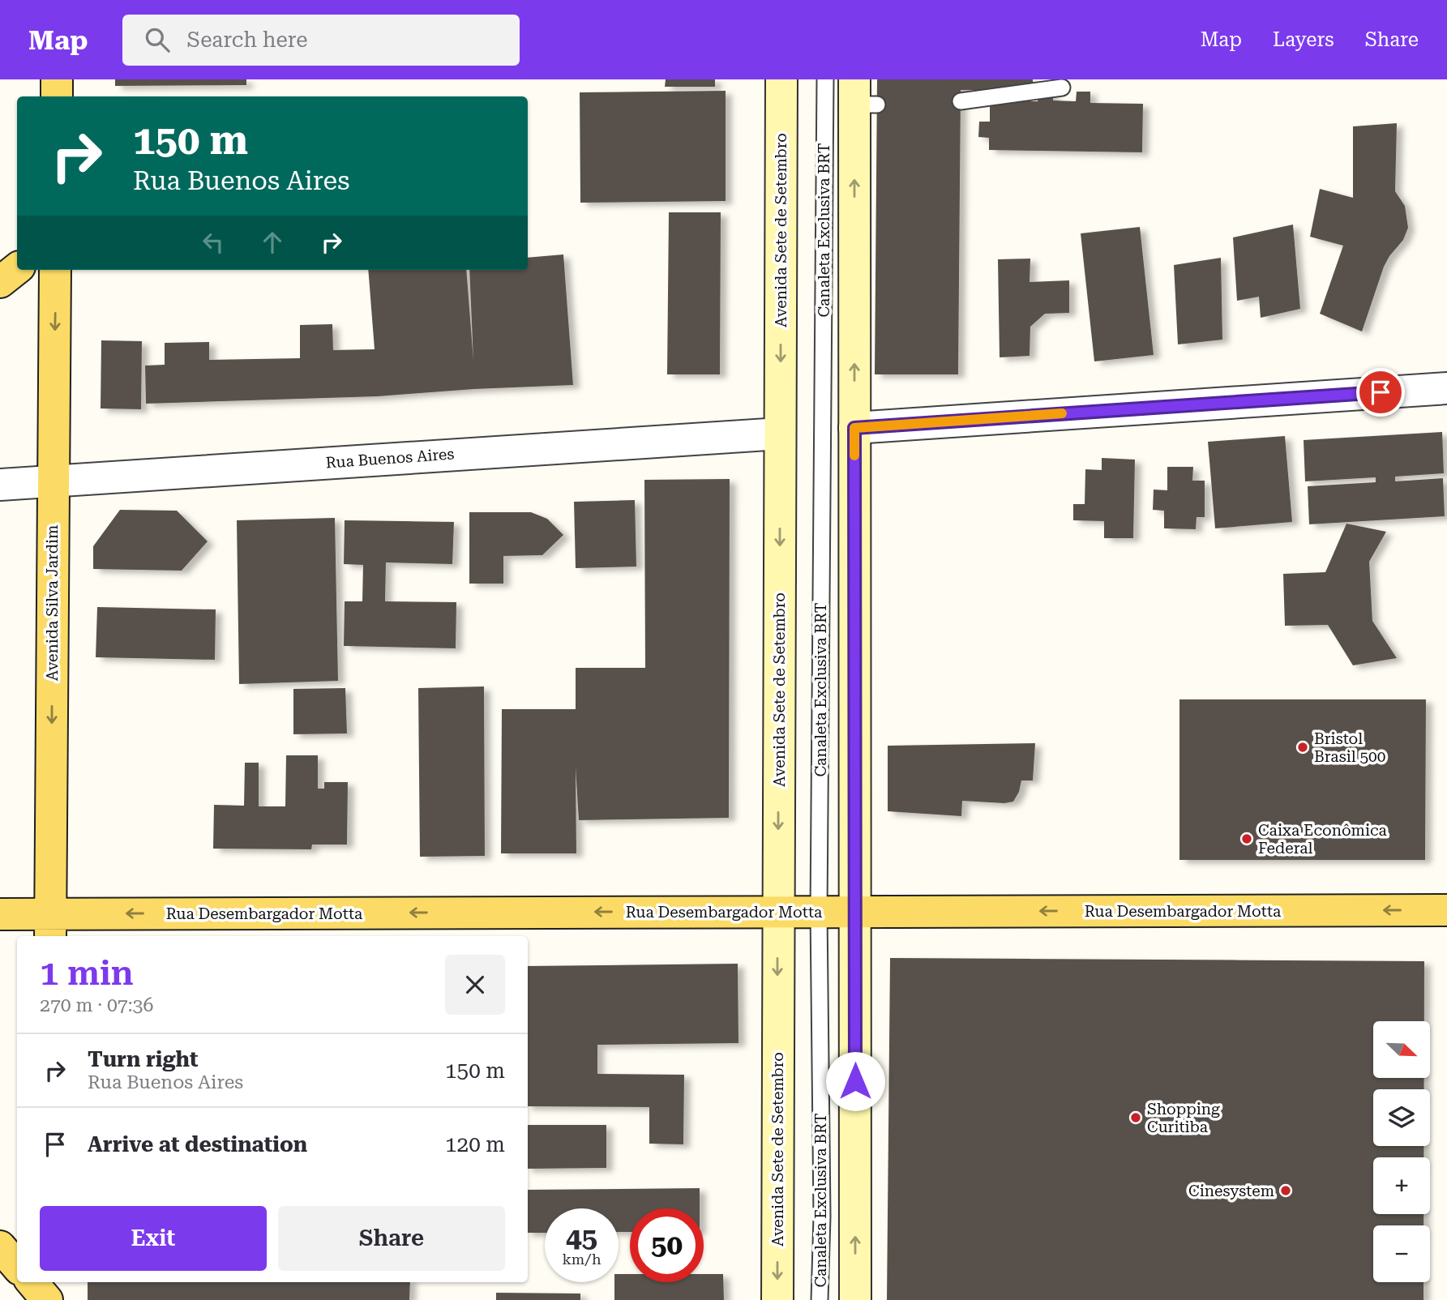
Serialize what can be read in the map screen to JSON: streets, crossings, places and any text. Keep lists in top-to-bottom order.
{
  "streets": {
    "main road": ["Avenida Sete de Setembro", "Avenida Silva Jardim", "Rua Desembargador Motta"],
    "street": ["Rua Buenos Aires"],
    "lane": ["Canaleta Exclusiva BRT"]
  },
  "crossings": [
    ["Avenida Sete de Setembro", "Rua Buenos Aires"],
    ["Avenida Sete de Setembro", "Rua Desembargador Motta"],
    ["Canaleta Exclusiva BRT", "Rua Desembargador Motta"],
    ["Rua Buenos Aires", "Avenida Silva Jardim"],
    ["Avenida Silva Jardim", "Rua Desembargador Motta"]
  ],
  "one_way": ["Avenida Silva Jardim", "Rua Desembargador Motta"],
  "places": [
    "Bristol Brasil 500",
    "Caixa Econômica Federal",
    "Shopping Curitiba",
    "Cinesystem"
  ],
  "north": "bottom right",
  "page": {
    "header": "Map",
    "search": "Search here",
    "nav": ["Map", "Layers", "Share"],
    "turn": ["150 m", "Rua Buenos Aires"],
    "heading": ["1 min", "270 m · 07:36"],
    "map_buttons": ["+", "−"],
    "list": [
      {
        "name": "Turn right",
        "note": "Rua Buenos Aires",
        "value": "150 m"
      },
      {
        "name": "Arrive at destination",
        "value": "120 m"
      }
    ],
    "buttons": ["Exit", "Share"],
    "speed": "45 km/h",
    "limit": "50"
  }
}
